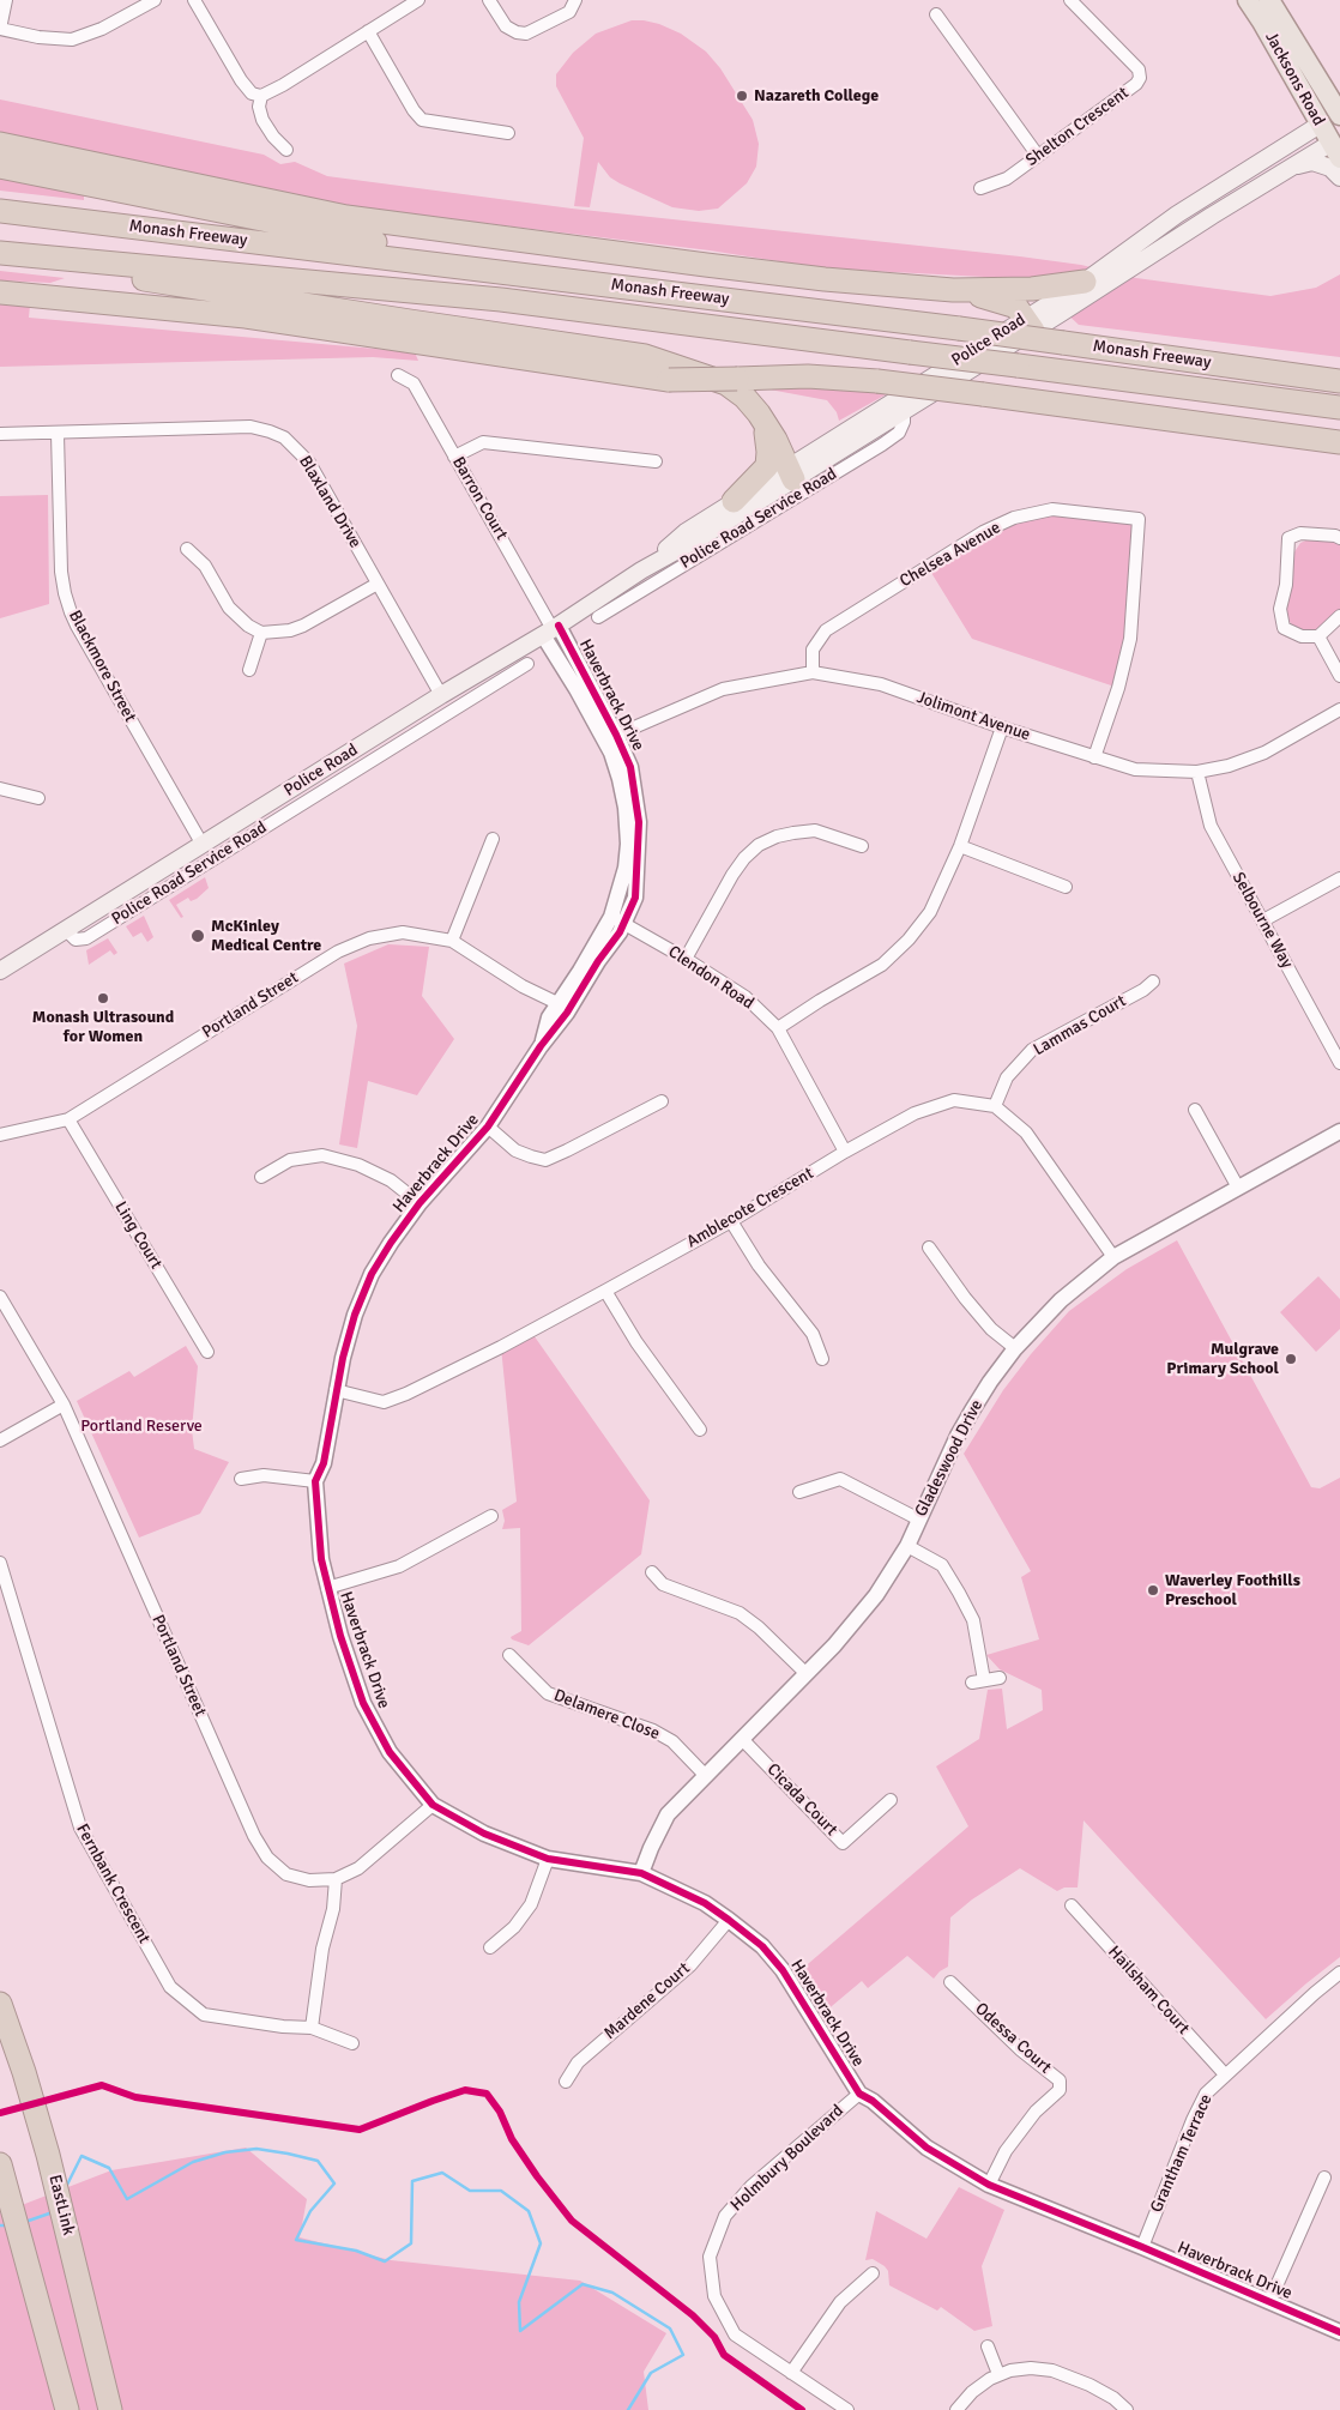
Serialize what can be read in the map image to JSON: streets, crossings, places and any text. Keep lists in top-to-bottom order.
{
  "streets": {
    "highway": ["Monash Freeway", "EastLink"],
    "main road": ["Jacksons Road", "Police Road"],
    "street": [
      "Shelton Crescent",
      "Barron Court",
      "Blaxland Drive",
      "Police Road Service Road",
      "Chelsea Avenue",
      "Blackmore Street",
      "Haverbrack Drive",
      "Jolimont Avenue",
      "Selbourne Way",
      "Clendon Road",
      "Portland Street",
      "Lammas Court",
      "Amblecote Crescent",
      "Ling Court",
      "Gladeswood Drive",
      "Delamere Close",
      "Cicada Court",
      "Fernbank Crescent",
      "Hailsham Court",
      "Mardene Court",
      "Odessa Court",
      "Grantham Terrace",
      "Holmbury Boulevard"
    ]
  },
  "crossings": [
    ["Jacksons Road", "Police Road"],
    ["Police Road", "Barron Court"],
    ["Police Road", "Blaxland Drive"],
    ["Police Road", "Police Road Service Road"],
    ["Police Road", "Blackmore Street"],
    ["Police Road", "Haverbrack Drive"],
    ["Barron Court", "Haverbrack Drive"],
    ["Blaxland Drive", "Blackmore Street"],
    ["Chelsea Avenue", "Jolimont Avenue"],
    ["Haverbrack Drive", "Jolimont Avenue"],
    ["Haverbrack Drive", "Clendon Road"],
    ["Haverbrack Drive", "Portland Street"],
    ["Haverbrack Drive", "Amblecote Crescent"],
    ["Haverbrack Drive", "Gladeswood Drive"],
    ["Haverbrack Drive", "Mardene Court"],
    ["Haverbrack Drive", "Odessa Court"],
    ["Haverbrack Drive", "Grantham Terrace"],
    ["Haverbrack Drive", "Holmbury Boulevard"],
    ["Jolimont Avenue", "Selbourne Way"],
    ["Clendon Road", "Amblecote Crescent"],
    ["Portland Street", "Ling Court"],
    ["Lammas Court", "Amblecote Crescent"],
    ["Gladeswood Drive", "Delamere Close"],
    ["Gladeswood Drive", "Cicada Court"],
    ["Hailsham Court", "Grantham Terrace"]
  ],
  "parks": ["Portland Reserve"],
  "places": [
    "Nazareth College",
    "McKinley Medical Centre",
    "Monash Ultrasound for Women",
    "Mulgrave Primary School",
    "Waverley Foothills Preschool"
  ]
}
